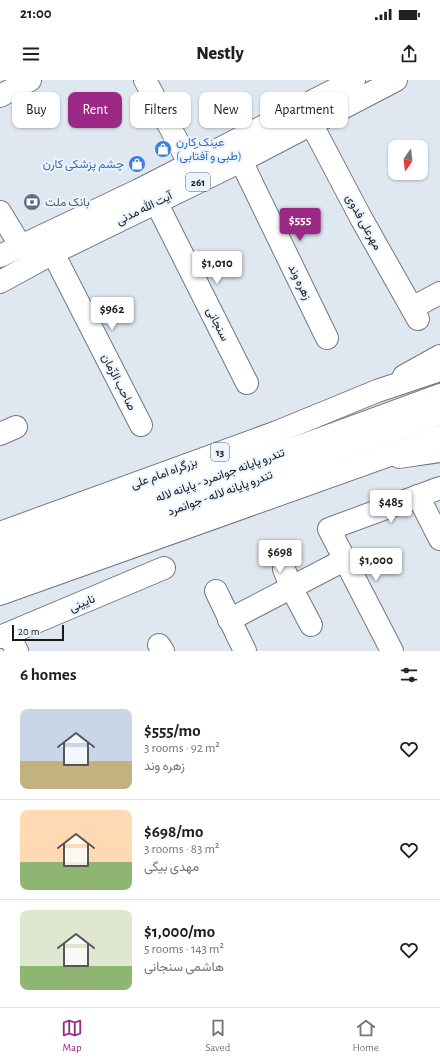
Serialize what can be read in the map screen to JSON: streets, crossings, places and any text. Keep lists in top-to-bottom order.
{
  "streets": {
    "main road": [
      "261",
      "آیت الله مدنی",
      "مهرعلی فدوی",
      "زهره وند",
      "سنجانی",
      "صاحب الزّمان",
      "13",
      "بزرگراه امام علی",
      "تندرو پایانه جوانمرد - پایانه لاله",
      "تندرو پایانه لاله - جوانمرد",
      "نایینی"
    ]
  },
  "crossings": [
    ["آیت الله مدنی", "زهره وند"],
    ["آیت الله مدنی", "سنجانی"],
    ["آیت الله مدنی", "صاحب الزّمان"]
  ],
  "places": {
    "shop": ["عینک کارن (طبی و آفتابی)", "چشم پزشکی کارن"],
    "bank": ["بانک ملت"]
  },
  "scale_bar": "20 m",
  "north": "bottom",
  "page": {
    "status": "21:00",
    "header": "Nestly",
    "chip": [
      "Buy",
      "Rent",
      "Filters",
      "New",
      "Apartment"
    ],
    "price": [
      "$555",
      "$1,010",
      "$962",
      "$485",
      "$698",
      "$1,000"
    ],
    "scale": "20 m",
    "heading": "6 homes",
    "list": [
      {
        "name": "$555/mo",
        "note": "3 rooms · 92 m² · زهره وند"
      },
      {
        "name": "$698/mo",
        "note": "3 rooms · 83 m² · مهدی بیگی"
      },
      {
        "name": "$1,000/mo",
        "note": "5 rooms · 143 m² · هاشمی سنجانی"
      }
    ],
    "tabs": ["Map", "Saved", "Home"]
  }
}
